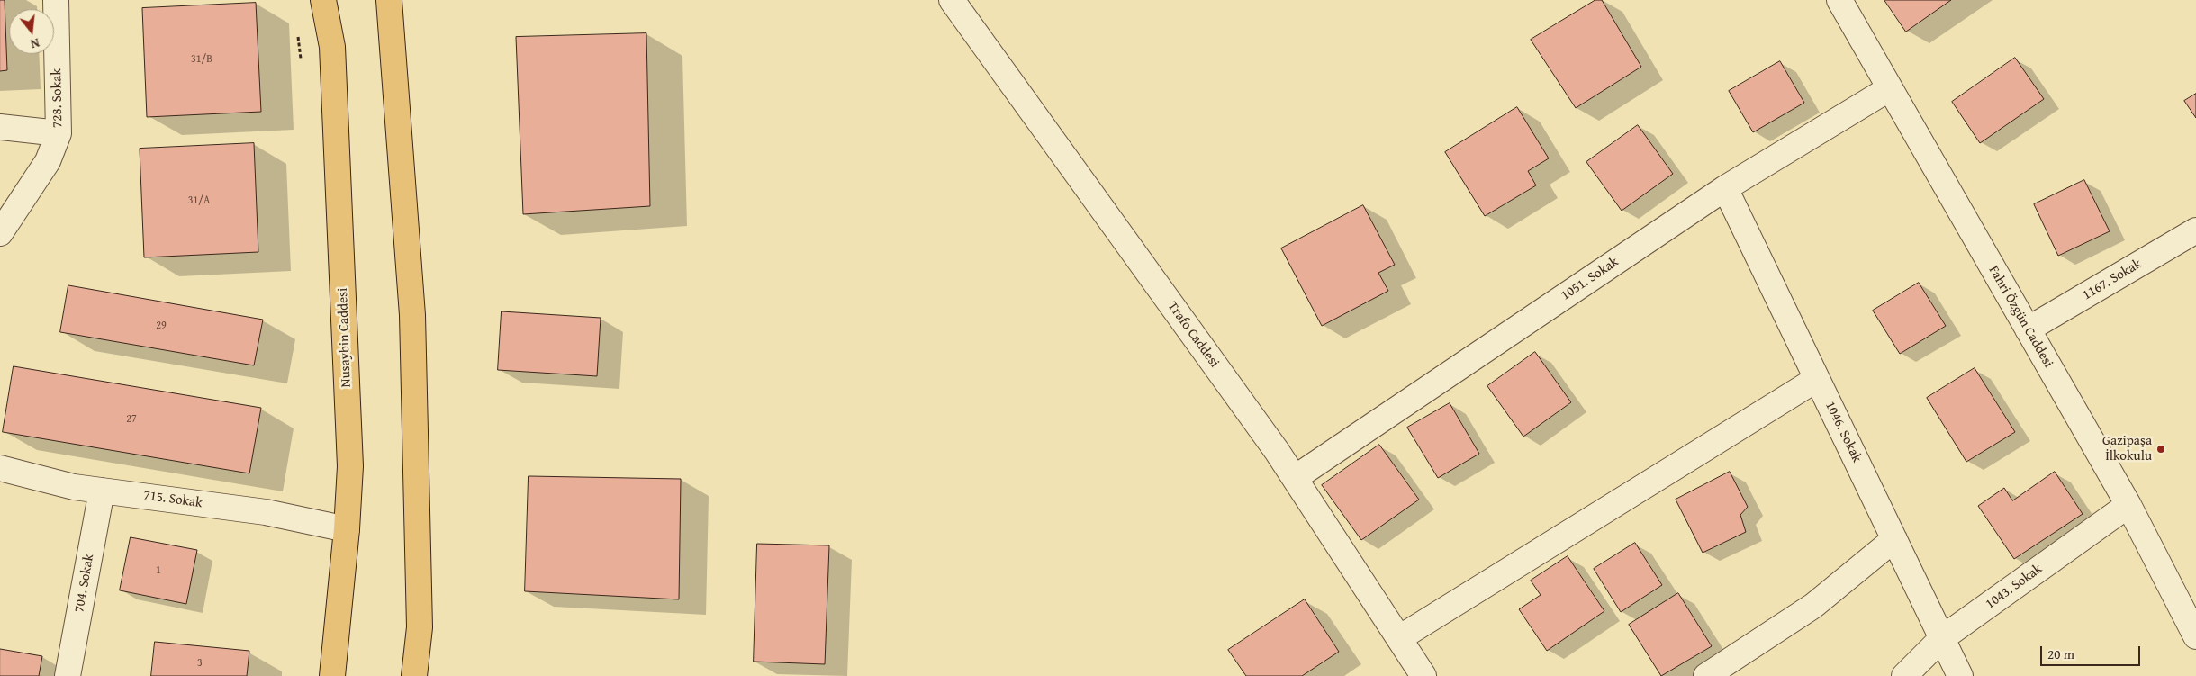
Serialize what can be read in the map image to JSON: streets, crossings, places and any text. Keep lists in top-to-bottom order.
{
  "streets": {
    "main road": ["Nusaybin Caddesi"],
    "street": [
      "728. Sokak",
      "1051. Sokak",
      "1167. Sokak",
      "Fahri Özgün Caddesi",
      "Trafo Caddesi",
      "1046. Sokak",
      "715. Sokak",
      "704. Sokak",
      "1043. Sokak"
    ]
  },
  "crossings": [
    ["1051. Sokak", "Fahri Özgün Caddesi"],
    ["1051. Sokak", "Trafo Caddesi"],
    ["1051. Sokak", "1046. Sokak"],
    ["1167. Sokak", "Fahri Özgün Caddesi"],
    ["Fahri Özgün Caddesi", "1043. Sokak"],
    ["Nusaybin Caddesi", "715. Sokak"],
    ["1046. Sokak", "1043. Sokak"],
    ["715. Sokak", "704. Sokak"]
  ],
  "places": ["Gazipaşa İlkokulu"],
  "house_numbers": [
    "31/B",
    "31/A",
    "29",
    "27",
    "1",
    "3"
  ],
  "scale_bar": "20 m",
  "north": "bottom"
}
